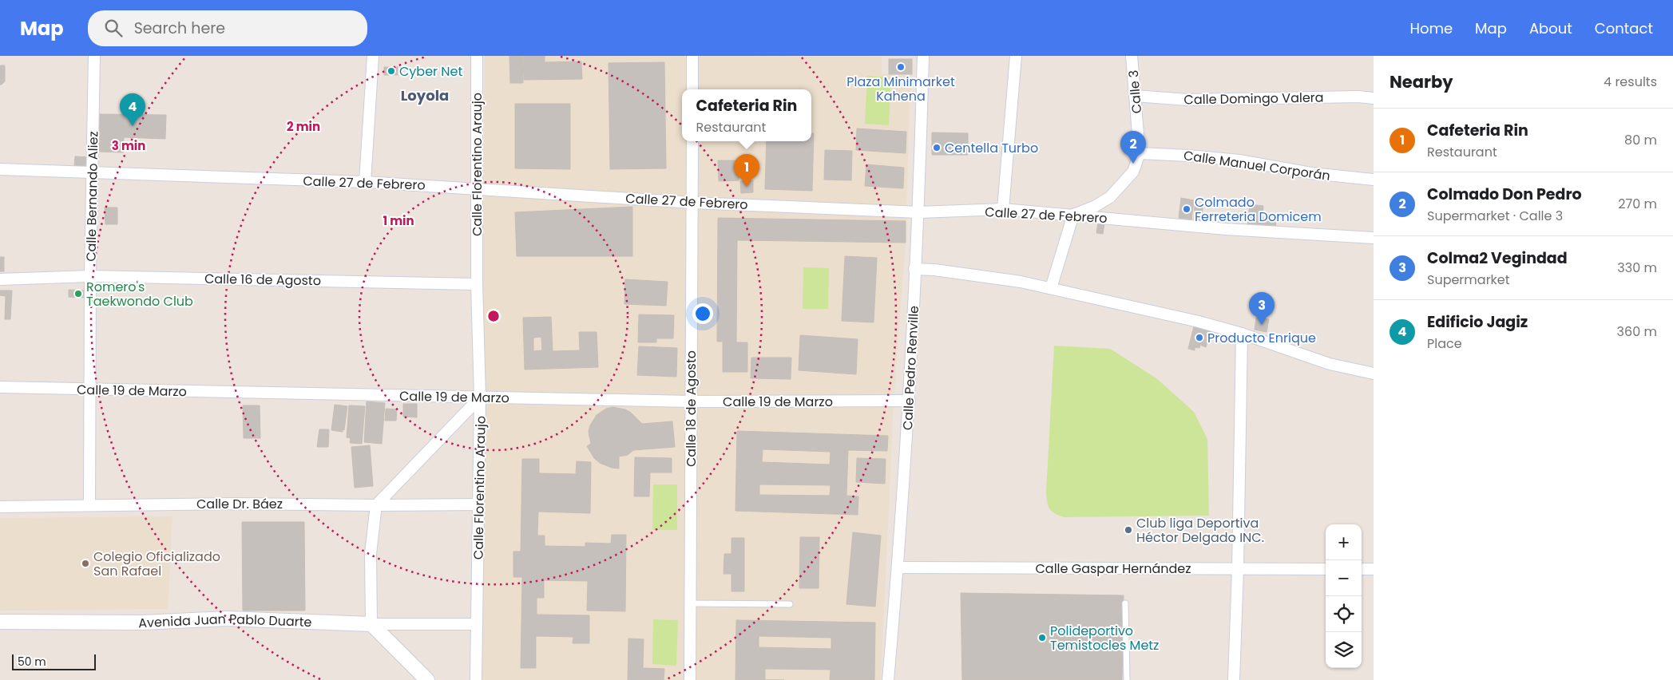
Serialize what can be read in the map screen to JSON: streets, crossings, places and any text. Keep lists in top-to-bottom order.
{
  "streets": {
    "street": [
      "Calle 3",
      "Calle Domingo Valera",
      "Calle Florentino Araujo",
      "Calle Manuel Corporán",
      "Calle 27 de Febrero",
      "Calle Bernando Aliez",
      "Calle 16 de Agosto",
      "Calle Pedro Renville",
      "Calle 19 de Marzo",
      "Calle 18 de Agosto",
      "Calle Dr. Báez",
      "Calle Gaspar Hernández",
      "Avenida Juan Pablo Duarte"
    ]
  },
  "crossings": [
    ["Calle 3", "Calle Domingo Valera"],
    ["Calle 3", "Calle Manuel Corporán"],
    ["Calle 3", "Calle 27 de Febrero"],
    ["Calle Florentino Araujo", "Calle 27 de Febrero"],
    ["Calle Florentino Araujo", "Calle 16 de Agosto"],
    ["Calle Florentino Araujo", "Calle 19 de Marzo"],
    ["Calle Florentino Araujo", "Calle Dr. Báez"],
    ["Calle 27 de Febrero", "Calle Bernando Aliez"],
    ["Calle 27 de Febrero", "Calle Pedro Renville"],
    ["Calle 27 de Febrero", "Calle 18 de Agosto"],
    ["Calle Bernando Aliez", "Calle 16 de Agosto"],
    ["Calle Bernando Aliez", "Calle 19 de Marzo"],
    ["Calle Bernando Aliez", "Calle Dr. Báez"],
    ["Calle Pedro Renville", "Calle 19 de Marzo"],
    ["Calle Pedro Renville", "Calle Gaspar Hernández"],
    ["Calle 19 de Marzo", "Calle 18 de Agosto"]
  ],
  "districts": ["Loyola"],
  "places": [
    "Plaza Minimarket Kahena",
    "Cyber Net",
    "Centella Turbo",
    "Colmado Ferreteria Domicem",
    "Romero's Taekwondo Club",
    "Producto Enrique",
    "Club liga Deportiva Héctor Delgado INC.",
    "Colegio Oficializado San Rafael",
    "Polideportivo Temistocles Metz"
  ],
  "scale_bar": "50 m",
  "page": {
    "header": "Map",
    "search": "Search here",
    "nav": [
      "Home",
      "Map",
      "About",
      "Contact"
    ],
    "heading": ["Nearby", "4 results"],
    "popup": ["Cafeteria Rin", "Restaurant"],
    "pins": [
      "4",
      "2",
      "1",
      "3"
    ],
    "list": [
      {
        "mark": "1",
        "name": "Cafeteria Rin",
        "note": "Restaurant",
        "value": "80 m"
      },
      {
        "mark": "2",
        "name": "Colmado Don Pedro",
        "note": "Supermarket · Calle 3",
        "value": "270 m"
      },
      {
        "mark": "3",
        "name": "Colma2 Vegindad",
        "note": "Supermarket",
        "value": "330 m"
      },
      {
        "mark": "4",
        "name": "Edificio Jagiz",
        "note": "Place",
        "value": "360 m"
      }
    ],
    "map_buttons": ["+", "−"],
    "scale": "50 m"
  },
  "rings": ["2 min", "3 min", "1 min"]
}
